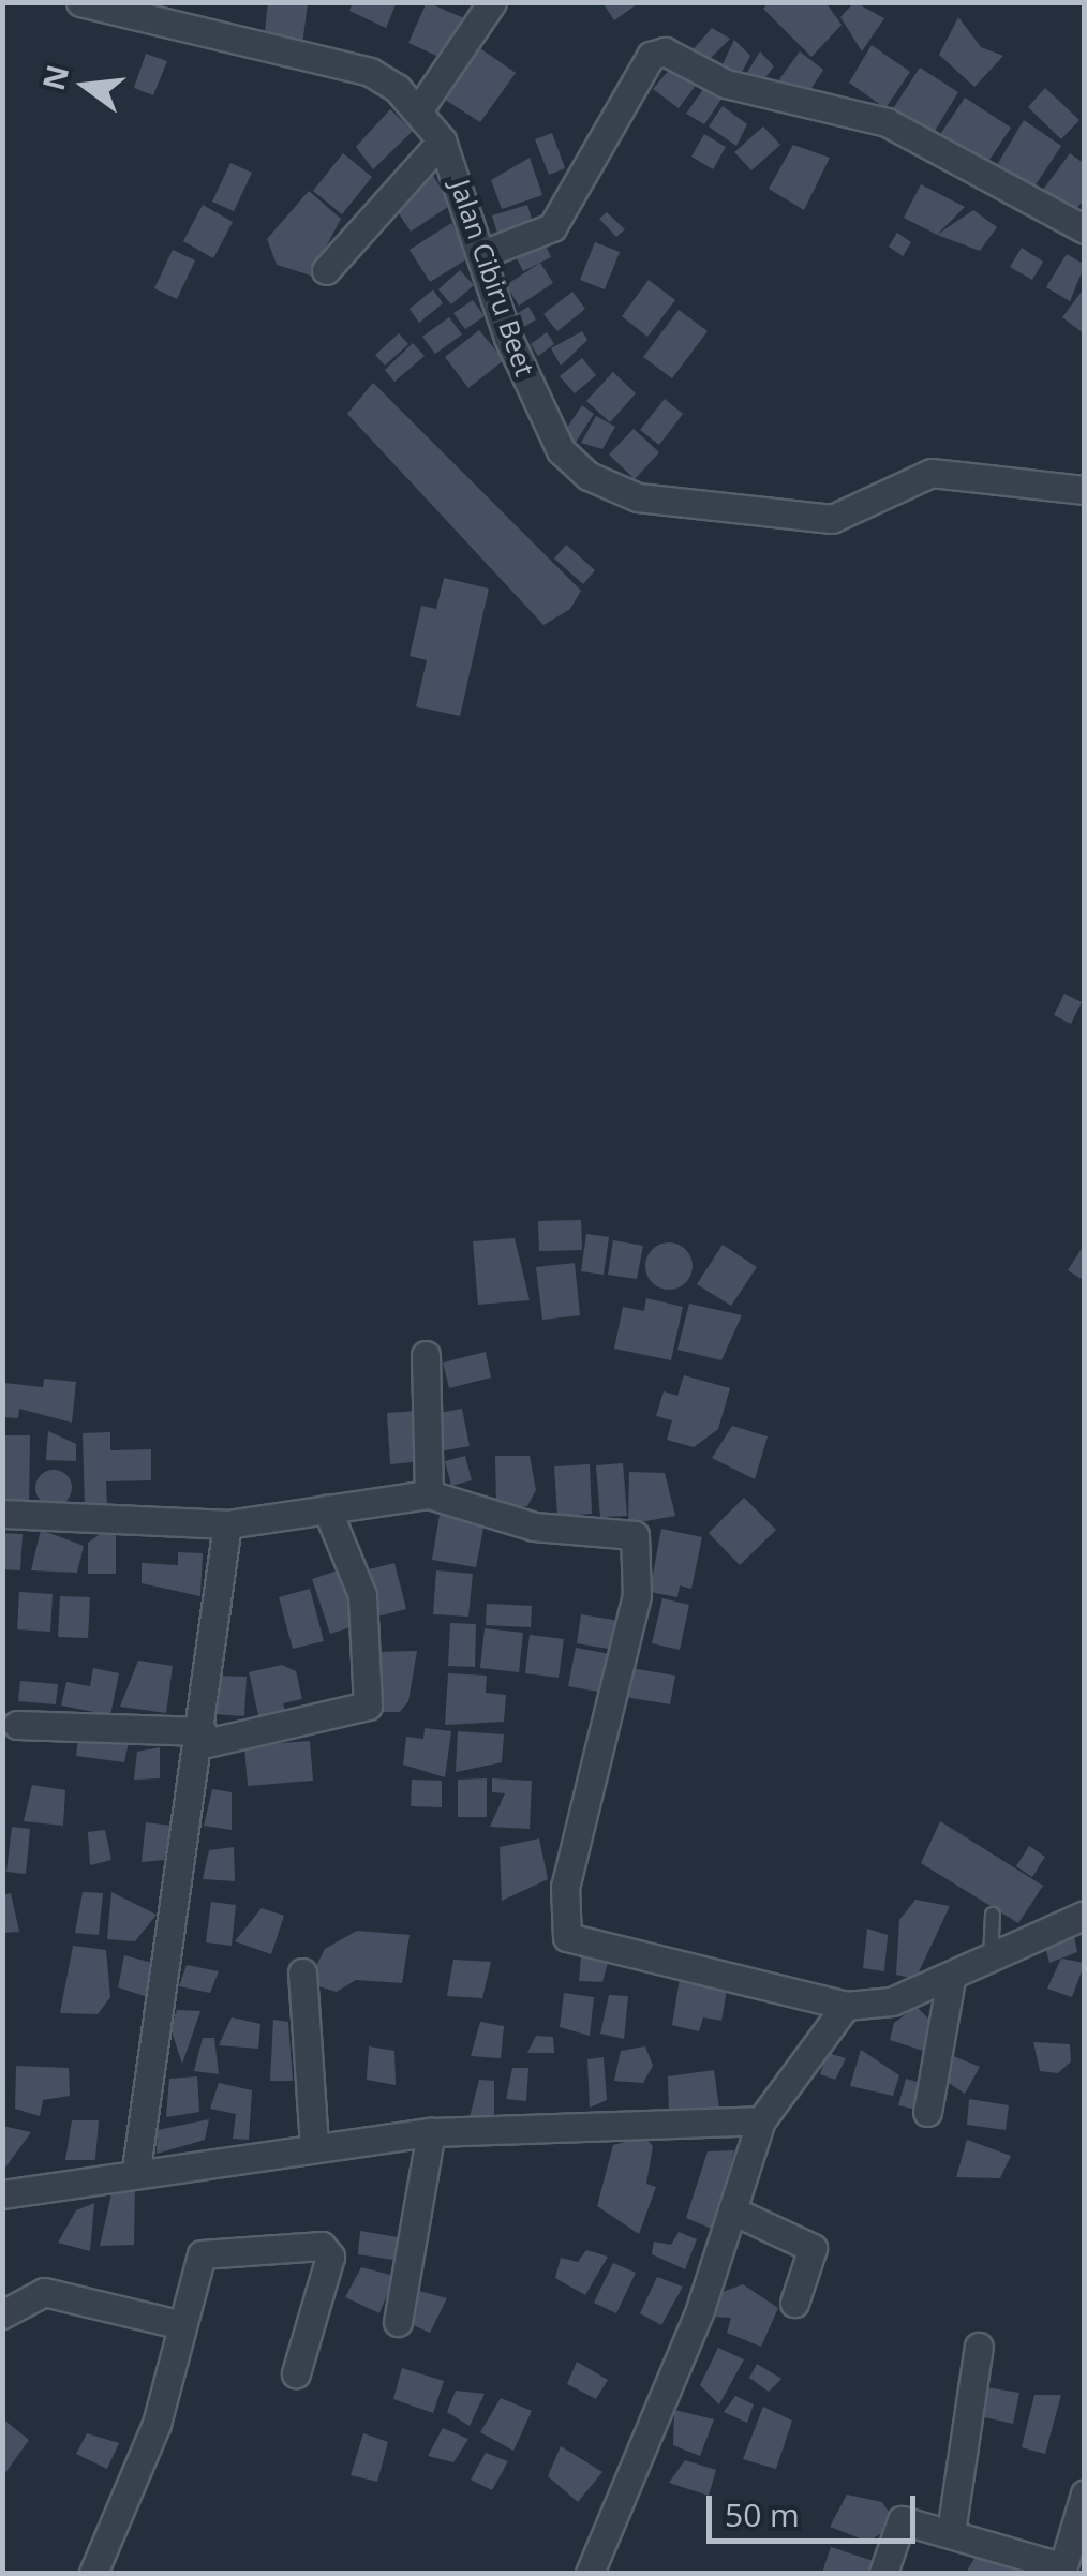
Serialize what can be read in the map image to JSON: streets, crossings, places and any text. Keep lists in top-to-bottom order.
{
  "streets": {
    "street": ["Jalan Cibiru Beet"]
  },
  "scale_bar": "50 m",
  "north": "left"
}
